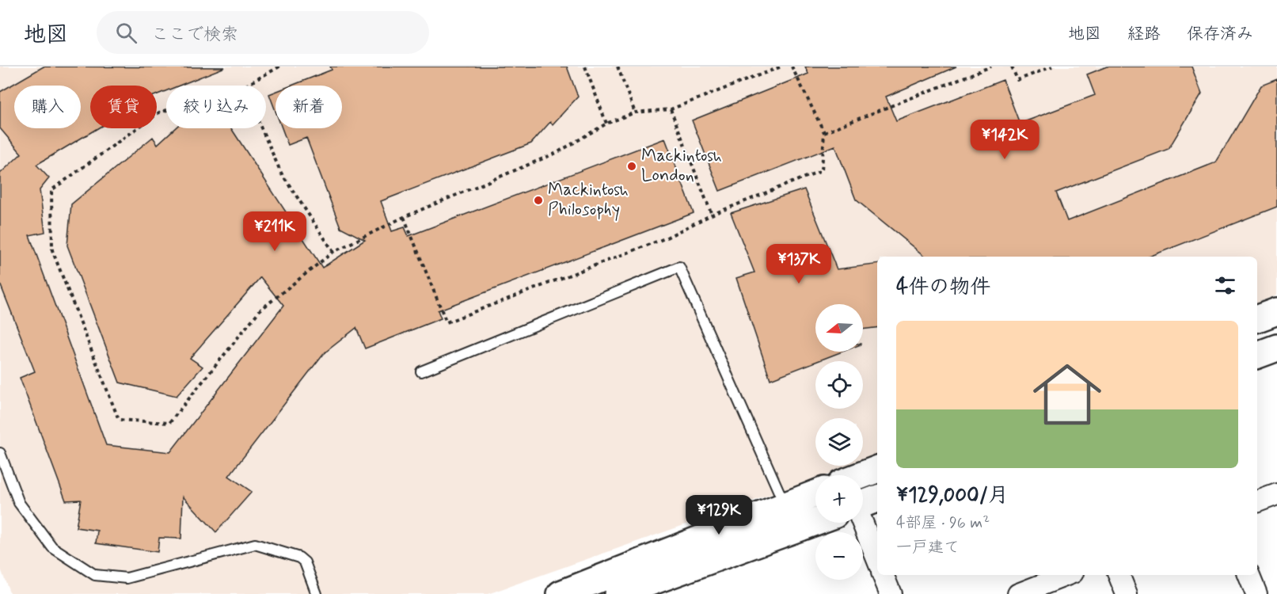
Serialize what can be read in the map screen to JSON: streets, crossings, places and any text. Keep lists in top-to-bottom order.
{
  "places": ["Mackintosh London", "Mackintosh Philosophy"],
  "north": "left",
  "page": {
    "header": "地図",
    "search": "ここで検索",
    "nav": ["地図", "経路", "保存済み"],
    "chip": [
      "購入",
      "賃貸",
      "絞り込み",
      "新着"
    ],
    "price": [
      "¥142K",
      "¥211K",
      "¥137K",
      "¥129K"
    ],
    "heading": "4件の物件",
    "map_buttons": ["+", "−"],
    "list": [
      {
        "name": "¥129,000/月",
        "note": "4部屋 · 96 m² · 一戸建て"
      }
    ]
  }
}
